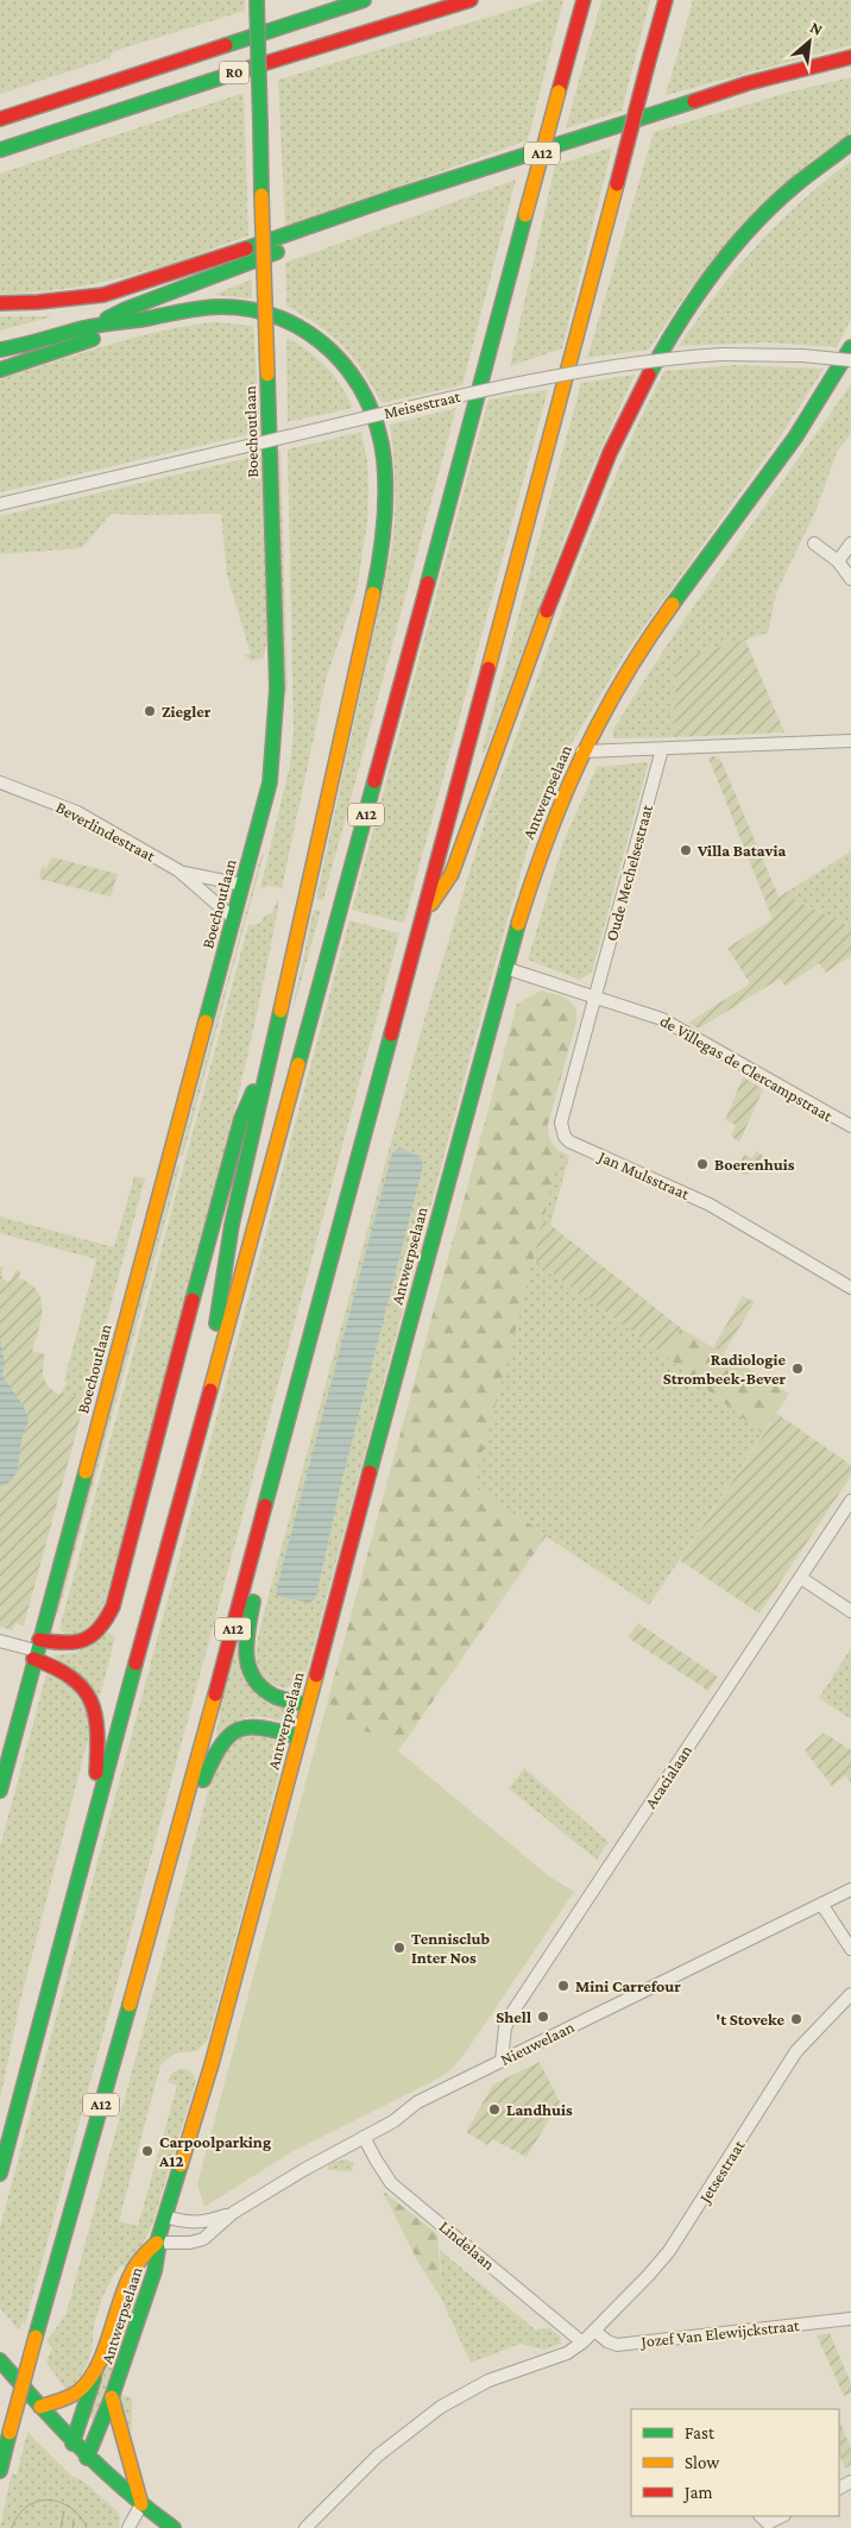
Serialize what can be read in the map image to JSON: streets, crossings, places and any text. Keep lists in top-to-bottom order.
{
  "streets": {
    "main road": [
      "R0",
      "A12",
      "Boechoutlaan",
      "Antwerpselaan"
    ],
    "street": [
      "Meisestraat",
      "Beverlindestraat",
      "Oude Mechelsestraat",
      "de Villegas de Clercampstraat",
      "Jan Mulsstraat",
      "Acacialaan",
      "Nieuwelaan",
      "Jetsestraat",
      "Lindelaan",
      "Jozef Van Elewijckstraat"
    ]
  },
  "crossings": [
    ["Boechoutlaan", "Beverlindestraat"],
    ["Antwerpselaan", "de Villegas de Clercampstraat"],
    ["Antwerpselaan", "Nieuwelaan"],
    ["Oude Mechelsestraat", "de Villegas de Clercampstraat"],
    ["Oude Mechelsestraat", "Jan Mulsstraat"],
    ["de Villegas de Clercampstraat", "Jan Mulsstraat"],
    ["Acacialaan", "Nieuwelaan"],
    ["Nieuwelaan", "Lindelaan"],
    ["Jetsestraat", "Lindelaan"],
    ["Jetsestraat", "Jozef Van Elewijckstraat"]
  ],
  "places": [
    "Ziegler",
    "Villa Batavia",
    "Boerenhuis",
    "Radiologie Strombeek-Bever",
    "Tennisclub Inter Nos",
    "Mini Carrefour",
    "Shell",
    "'t Stoveke",
    "Landhuis",
    "Carpoolparking A12"
  ],
  "legend": ["Fast", "Slow", "Jam"],
  "north": "top right"
}
